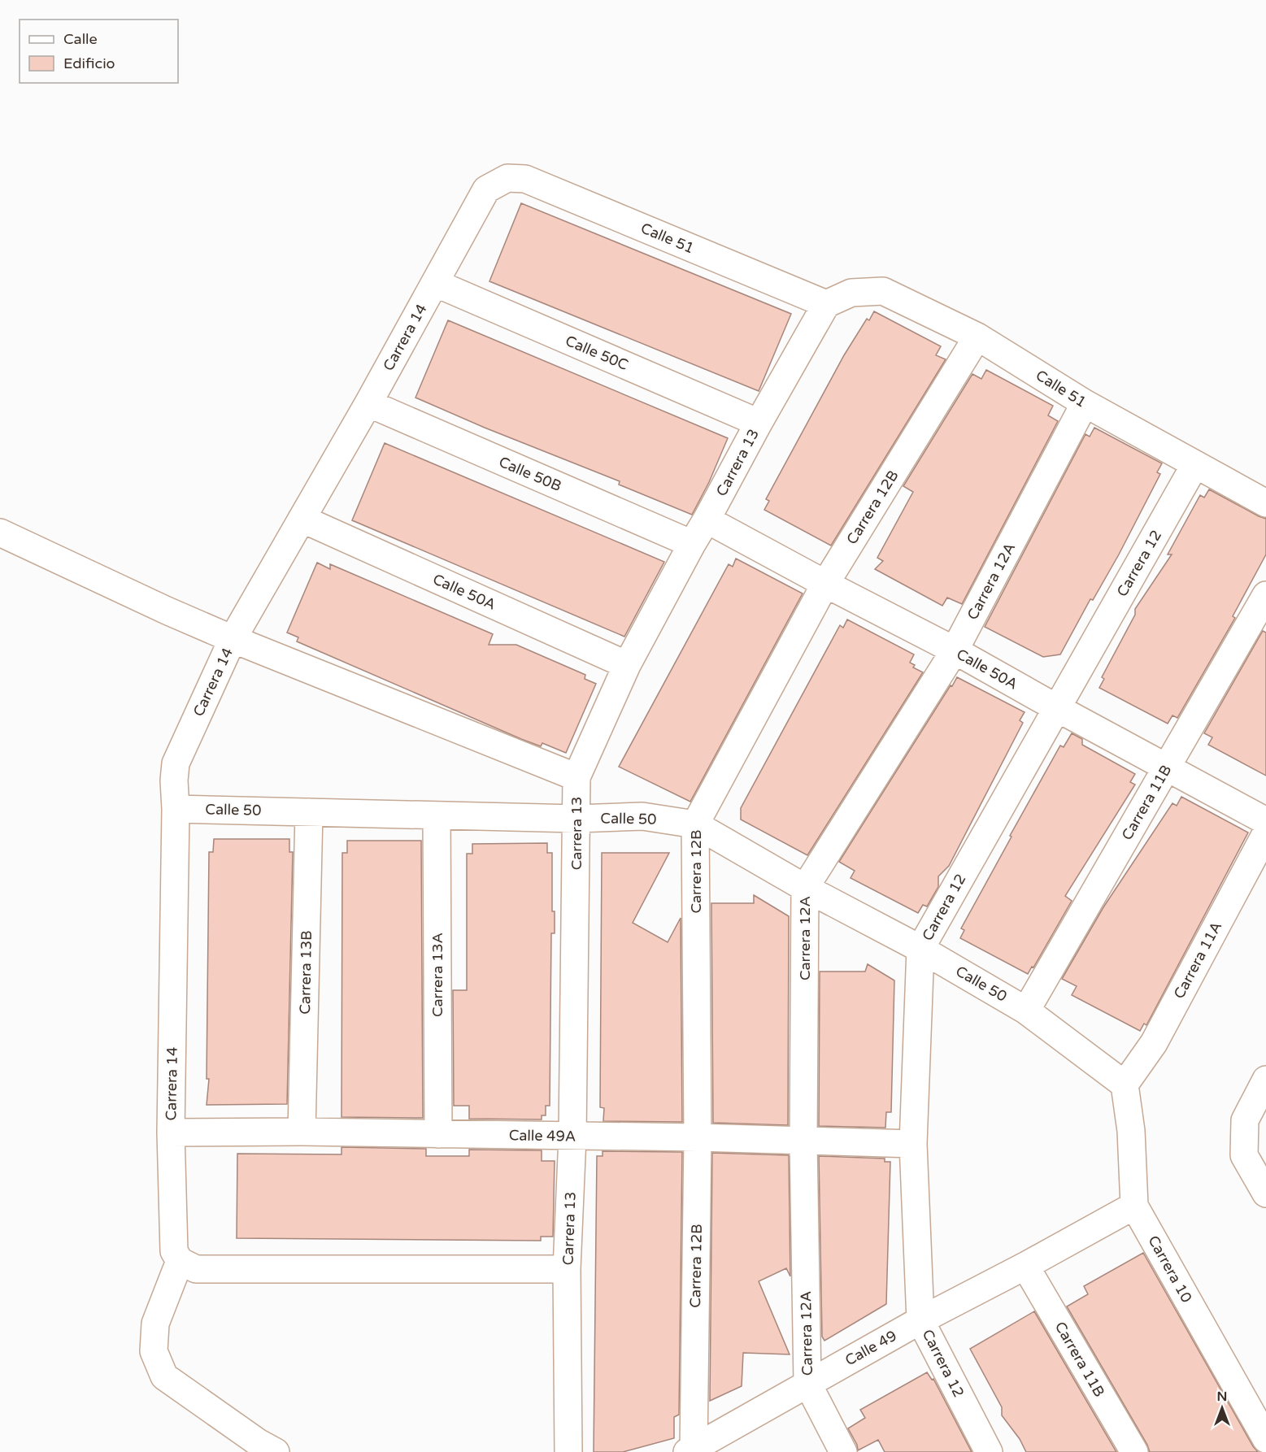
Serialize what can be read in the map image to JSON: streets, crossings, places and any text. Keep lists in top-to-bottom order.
{
  "streets": {
    "street": [
      "Calle 51",
      "Carrera 14",
      "Calle 50C",
      "Carrera 13",
      "Calle 50B",
      "Carrera 12B",
      "Carrera 12",
      "Carrera 12A",
      "Calle 50A",
      "Carrera 11B",
      "Calle 50",
      "Carrera 11A",
      "Carrera 13B",
      "Carrera 13A",
      "Calle 49A",
      "Carrera 10",
      "Calle 49"
    ]
  },
  "crossings": [
    ["Calle 51", "Carrera 14"],
    ["Calle 51", "Carrera 13"],
    ["Calle 51", "Carrera 12B"],
    ["Calle 51", "Carrera 12"],
    ["Calle 51", "Carrera 12A"],
    ["Carrera 14", "Calle 50C"],
    ["Carrera 14", "Calle 50B"],
    ["Carrera 14", "Calle 50A"],
    ["Carrera 14", "Calle 50"],
    ["Carrera 14", "Calle 49A"],
    ["Calle 50C", "Carrera 13"],
    ["Carrera 13", "Calle 50B"],
    ["Carrera 13", "Calle 50A"],
    ["Carrera 13", "Calle 50"],
    ["Carrera 13", "Calle 49A"],
    ["Carrera 12B", "Calle 50A"],
    ["Carrera 12B", "Calle 50"],
    ["Carrera 12B", "Calle 49A"],
    ["Carrera 12B", "Calle 49"],
    ["Carrera 12", "Calle 50A"],
    ["Carrera 12", "Calle 50"],
    ["Carrera 12", "Calle 49A"],
    ["Carrera 12", "Calle 49"],
    ["Carrera 12A", "Calle 50A"],
    ["Carrera 12A", "Calle 50"],
    ["Carrera 12A", "Calle 49A"],
    ["Carrera 12A", "Calle 49"],
    ["Calle 50A", "Carrera 11B"],
    ["Carrera 11B", "Calle 50"],
    ["Carrera 11B", "Calle 49"],
    ["Calle 50", "Carrera 11A"],
    ["Calle 50", "Carrera 13B"],
    ["Calle 50", "Carrera 13A"],
    ["Calle 50", "Carrera 10"],
    ["Carrera 11A", "Carrera 10"],
    ["Carrera 13B", "Calle 49A"],
    ["Carrera 13A", "Calle 49A"],
    ["Carrera 10", "Calle 49"]
  ],
  "legend": ["Calle", "Edificio"],
  "north": "top"
}
